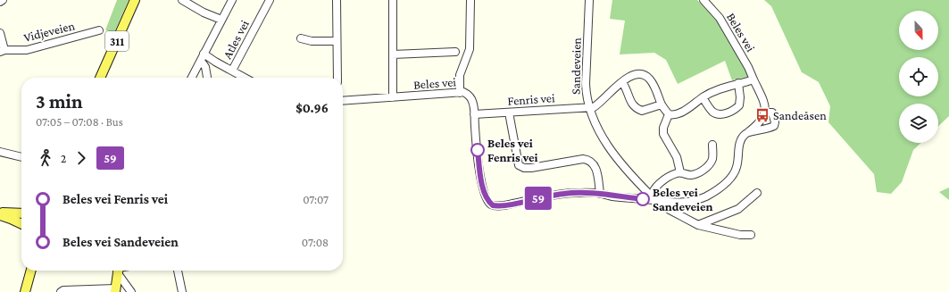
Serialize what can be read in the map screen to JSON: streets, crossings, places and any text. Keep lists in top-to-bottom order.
{
  "streets": {
    "main road": ["311"],
    "street": [
      "Vidjeveien",
      "Beles vei",
      "Atles vei",
      "Sandeveien",
      "Fenris vei"
    ]
  },
  "crossings": [
    ["Beles vei", "Sandeveien"],
    ["Beles vei", "Fenris vei"],
    ["Sandeveien", "Fenris vei"]
  ],
  "places": {
    "bus stop": ["Sandeåsen"],
    "other": ["Beles vei Fenris vei", "Beles vei Sandeveien"]
  },
  "lines": ["bus line 59"],
  "north": "bottom",
  "page": {
    "on_map": "59",
    "heading": ["3 min", "07:05 – 07:08 · Bus", "$0.96"],
    "legs": ["2", "59"],
    "list": [
      {
        "name": "Beles vei Fenris vei",
        "value": "07:07"
      },
      {
        "name": "Beles vei Sandeveien",
        "value": "07:08"
      }
    ]
  }
}
